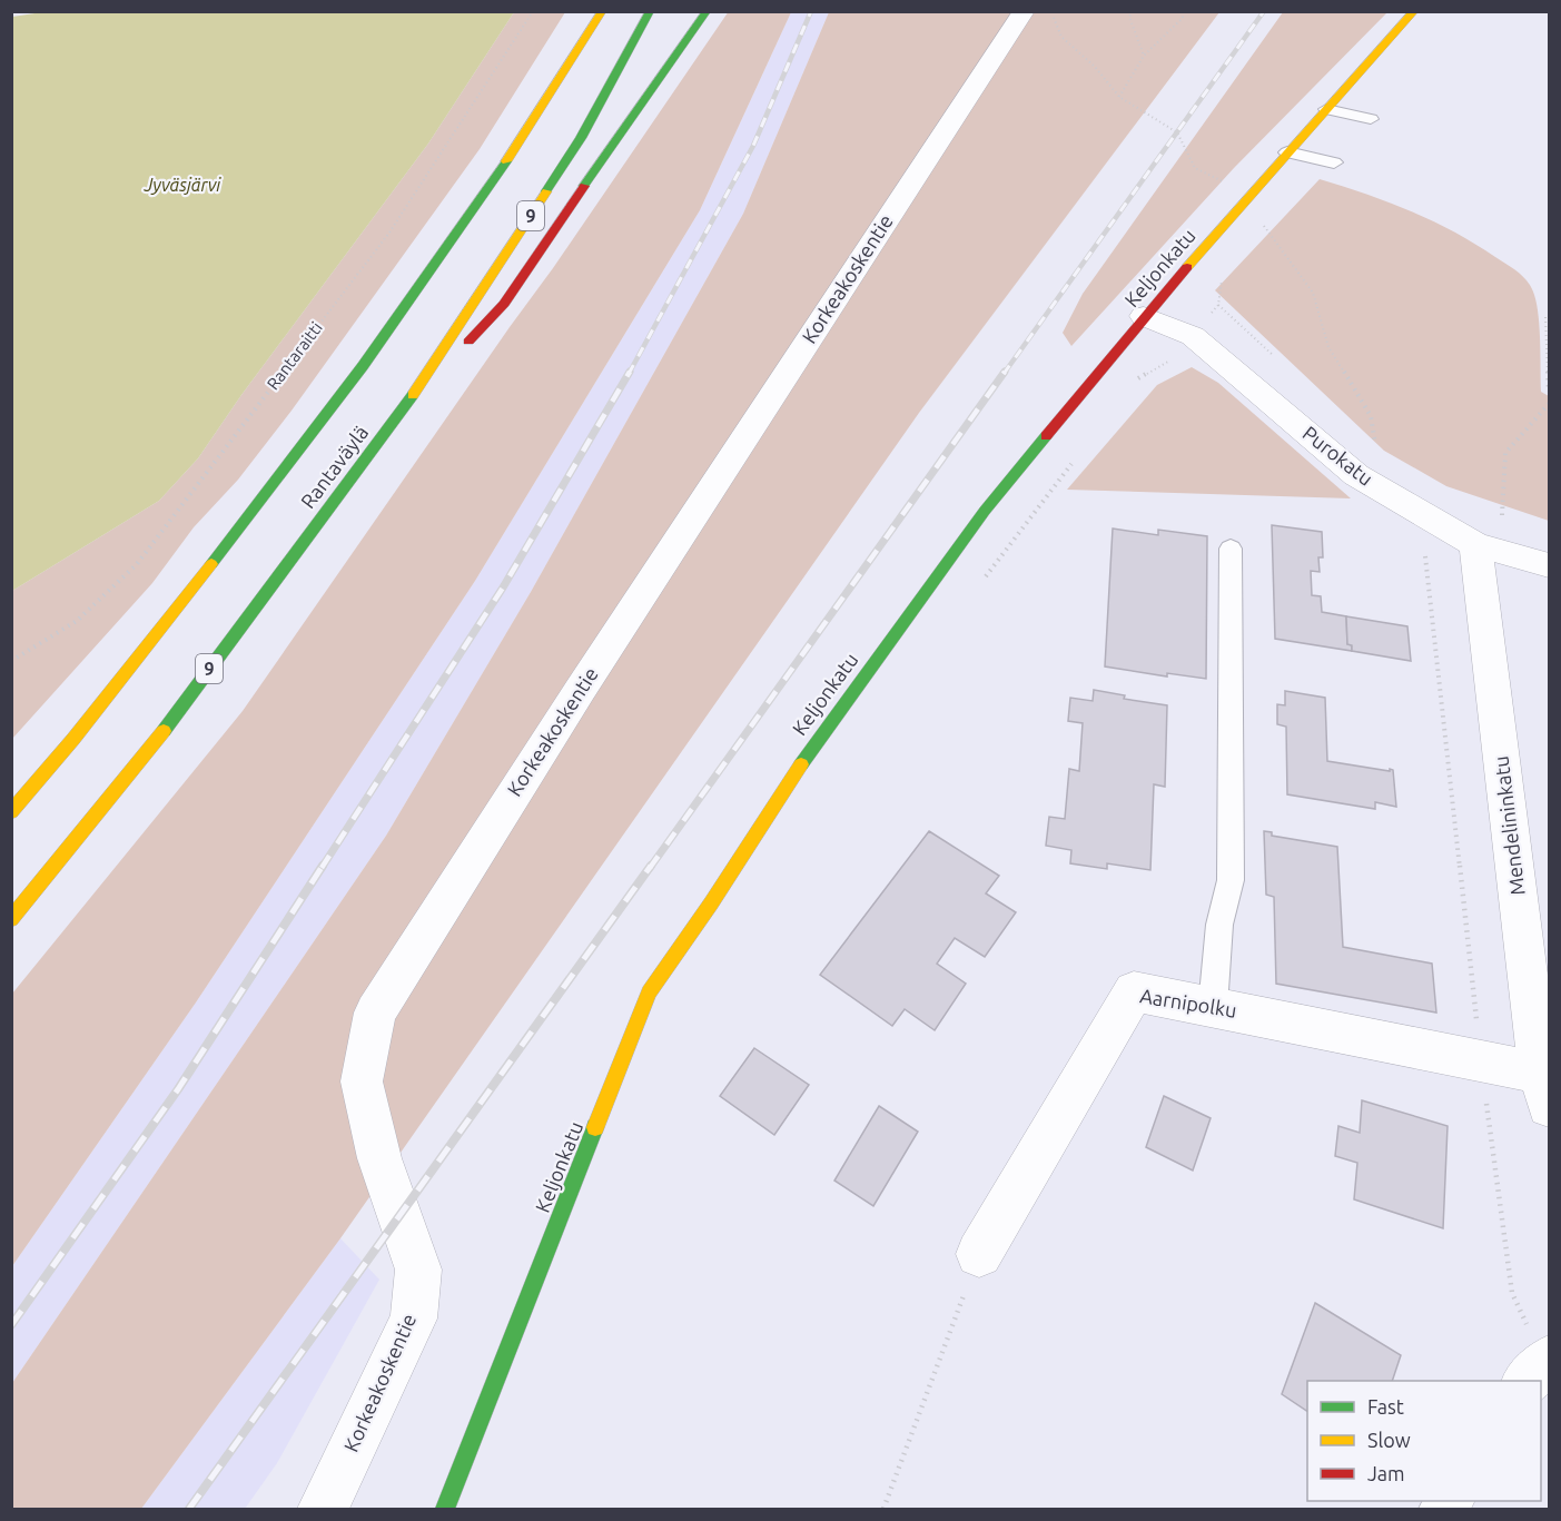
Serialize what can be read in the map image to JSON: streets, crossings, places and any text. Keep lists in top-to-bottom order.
{
  "streets": {
    "main road": ["9", "Keljonkatu", "Rantaväylä"],
    "street": [
      "Korkeakoskentie",
      "Purokatu",
      "Mendelininkatu",
      "Aarnipolku"
    ],
    "path": ["Rantaraitti"]
  },
  "crossings": [
    ["Keljonkatu", "Purokatu"],
    ["Purokatu", "Mendelininkatu"],
    ["Mendelininkatu", "Aarnipolku"]
  ],
  "water": ["Jyväsjärvi"],
  "legend": ["Fast", "Slow", "Jam"]
}
